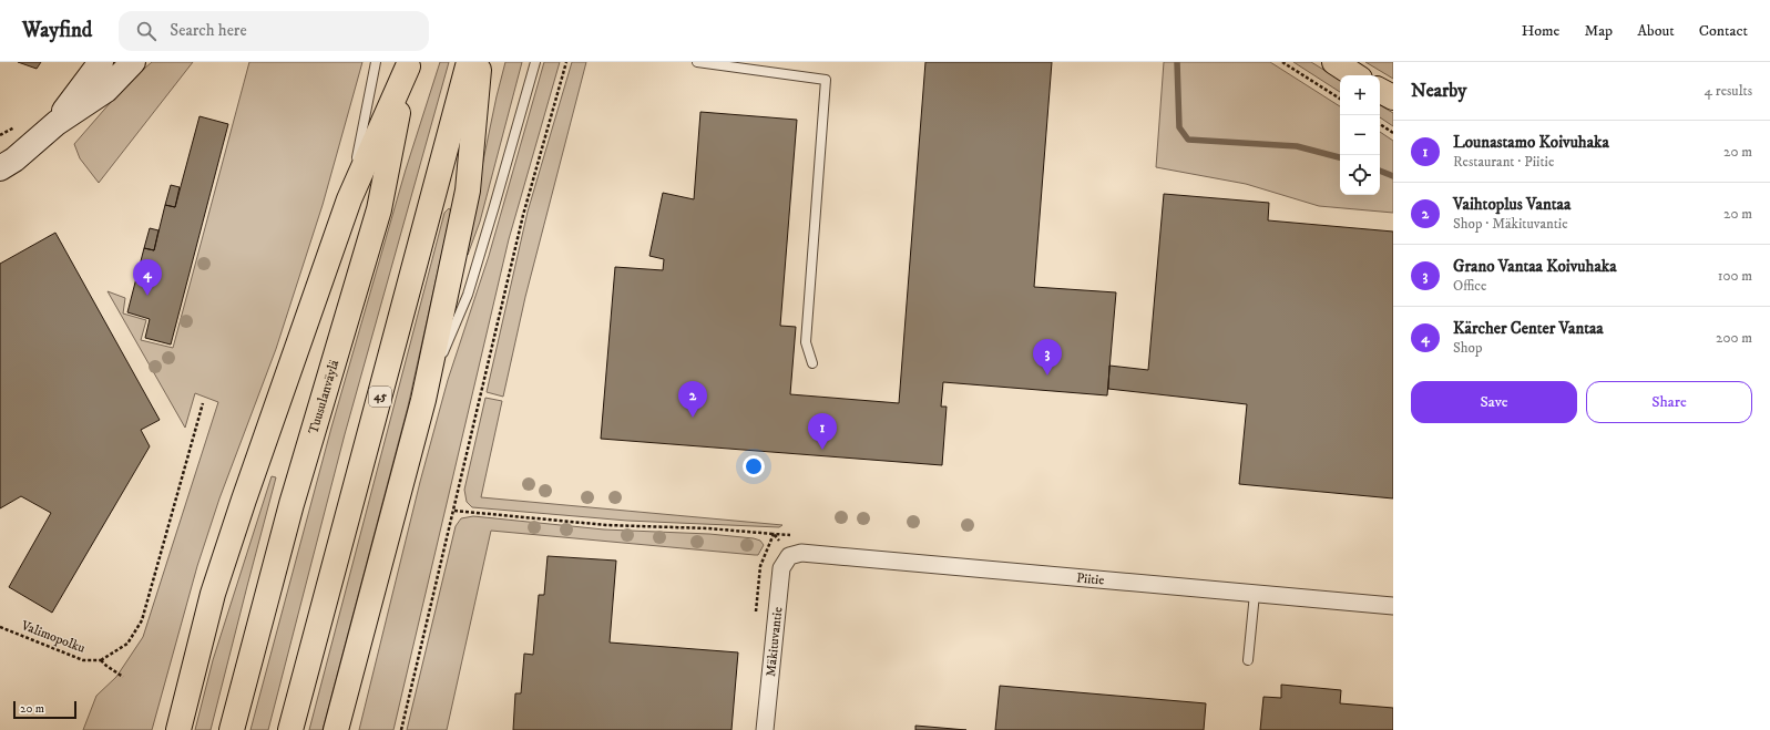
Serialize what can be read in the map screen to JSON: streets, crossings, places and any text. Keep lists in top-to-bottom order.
{
  "streets": {
    "main road": ["Tuusulanväylä", "45"],
    "street": ["Piitie", "Mäkituvantie"],
    "path": ["Valimopolku"]
  },
  "crossings": [
    ["Piitie", "Mäkituvantie"]
  ],
  "scale_bar": "20 m",
  "page": {
    "header": "Wayfind",
    "search": "Search here",
    "nav": [
      "Home",
      "Map",
      "About",
      "Contact"
    ],
    "heading": ["Nearby", "4 results"],
    "map_buttons": ["+", "−"],
    "list": [
      {
        "mark": "1",
        "name": "Lounastamo Koivuhaka",
        "note": "Restaurant · Piitie",
        "value": "20 m"
      },
      {
        "mark": "2",
        "name": "Vaihtoplus Vantaa",
        "note": "Shop · Mäkituvantie",
        "value": "20 m"
      },
      {
        "mark": "3",
        "name": "Grano Vantaa Koivuhaka",
        "note": "Office",
        "value": "100 m"
      },
      {
        "mark": "4",
        "name": "Kärcher Center Vantaa",
        "note": "Shop",
        "value": "200 m"
      }
    ],
    "pins": [
      "4",
      "3",
      "2",
      "1"
    ],
    "buttons": ["Save", "Share"],
    "scale": "20 m"
  }
}
